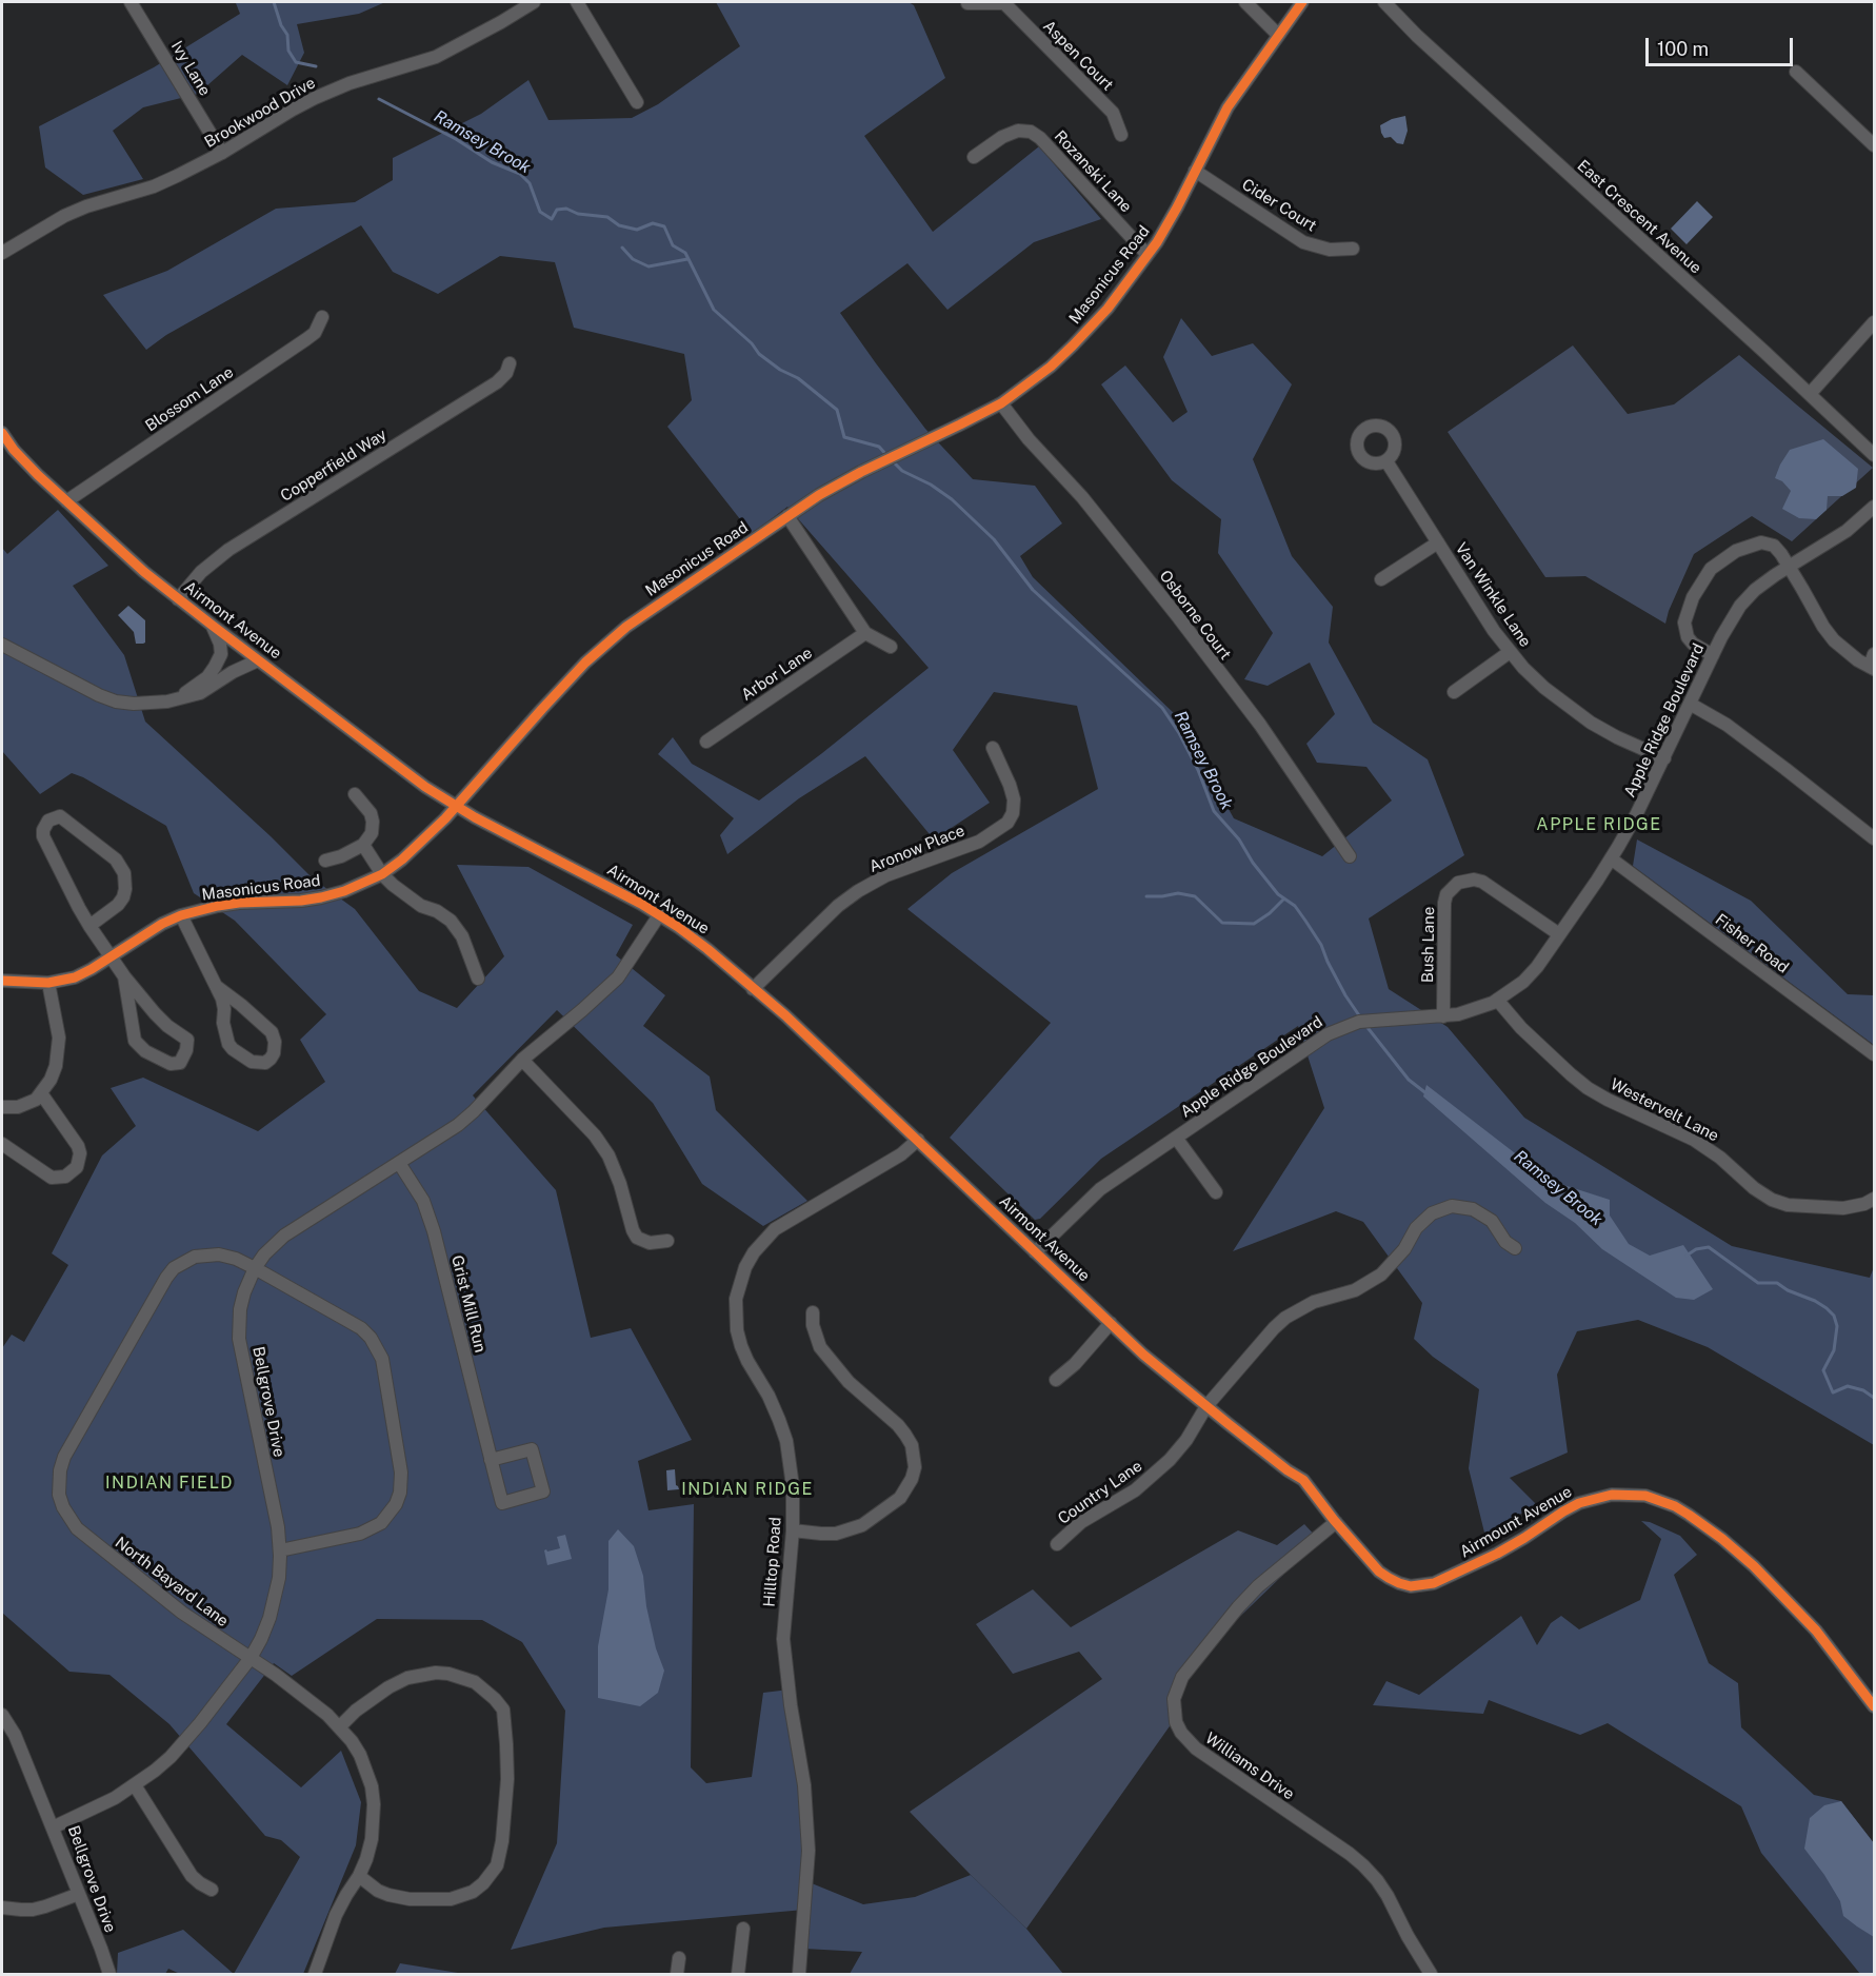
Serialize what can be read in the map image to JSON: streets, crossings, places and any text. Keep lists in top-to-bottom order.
{
  "streets": {
    "street": [
      "Aspen Court",
      "Ivy Lane",
      "Brookwood Drive",
      "Rozanski Lane",
      "Cider Court",
      "East Crescent Avenue",
      "Masonicus Road",
      "Blossom Lane",
      "Copperfield Way",
      "Van Winkle Lane",
      "Osborne Court",
      "Airmont Avenue",
      "Arbor Lane",
      "Apple Ridge Boulevard",
      "Aronow Place",
      "Fisher Road",
      "Bush Lane",
      "Westervelt Lane",
      "Grist Mill Run",
      "Bellgrove Drive",
      "Country Lane",
      "Airmount Avenue",
      "Hilltop Road",
      "North Bayard Lane",
      "Williams Drive"
    ]
  },
  "crossings": [
    ["Ivy Lane", "Brookwood Drive"],
    ["Rozanski Lane", "Masonicus Road"],
    ["Cider Court", "Masonicus Road"],
    ["Masonicus Road", "Osborne Court"],
    ["Masonicus Road", "Airmont Avenue"],
    ["Blossom Lane", "Airmont Avenue"],
    ["Copperfield Way", "Airmont Avenue"],
    ["Van Winkle Lane", "Apple Ridge Boulevard"],
    ["Airmont Avenue", "Apple Ridge Boulevard"],
    ["Airmont Avenue", "Aronow Place"],
    ["Airmont Avenue", "Bellgrove Drive"],
    ["Airmont Avenue", "Country Lane"],
    ["Airmont Avenue", "Airmount Avenue"],
    ["Airmont Avenue", "Hilltop Road"],
    ["Apple Ridge Boulevard", "Fisher Road"],
    ["Apple Ridge Boulevard", "Bush Lane"],
    ["Apple Ridge Boulevard", "Westervelt Lane"],
    ["Grist Mill Run", "Bellgrove Drive"],
    ["Bellgrove Drive", "North Bayard Lane"],
    ["Airmount Avenue", "Williams Drive"]
  ],
  "districts": ["APPLE RIDGE", "INDIAN FIELD", "INDIAN RIDGE"],
  "water": ["Ramsey Brook"],
  "scale_bar": "100 m"
}
